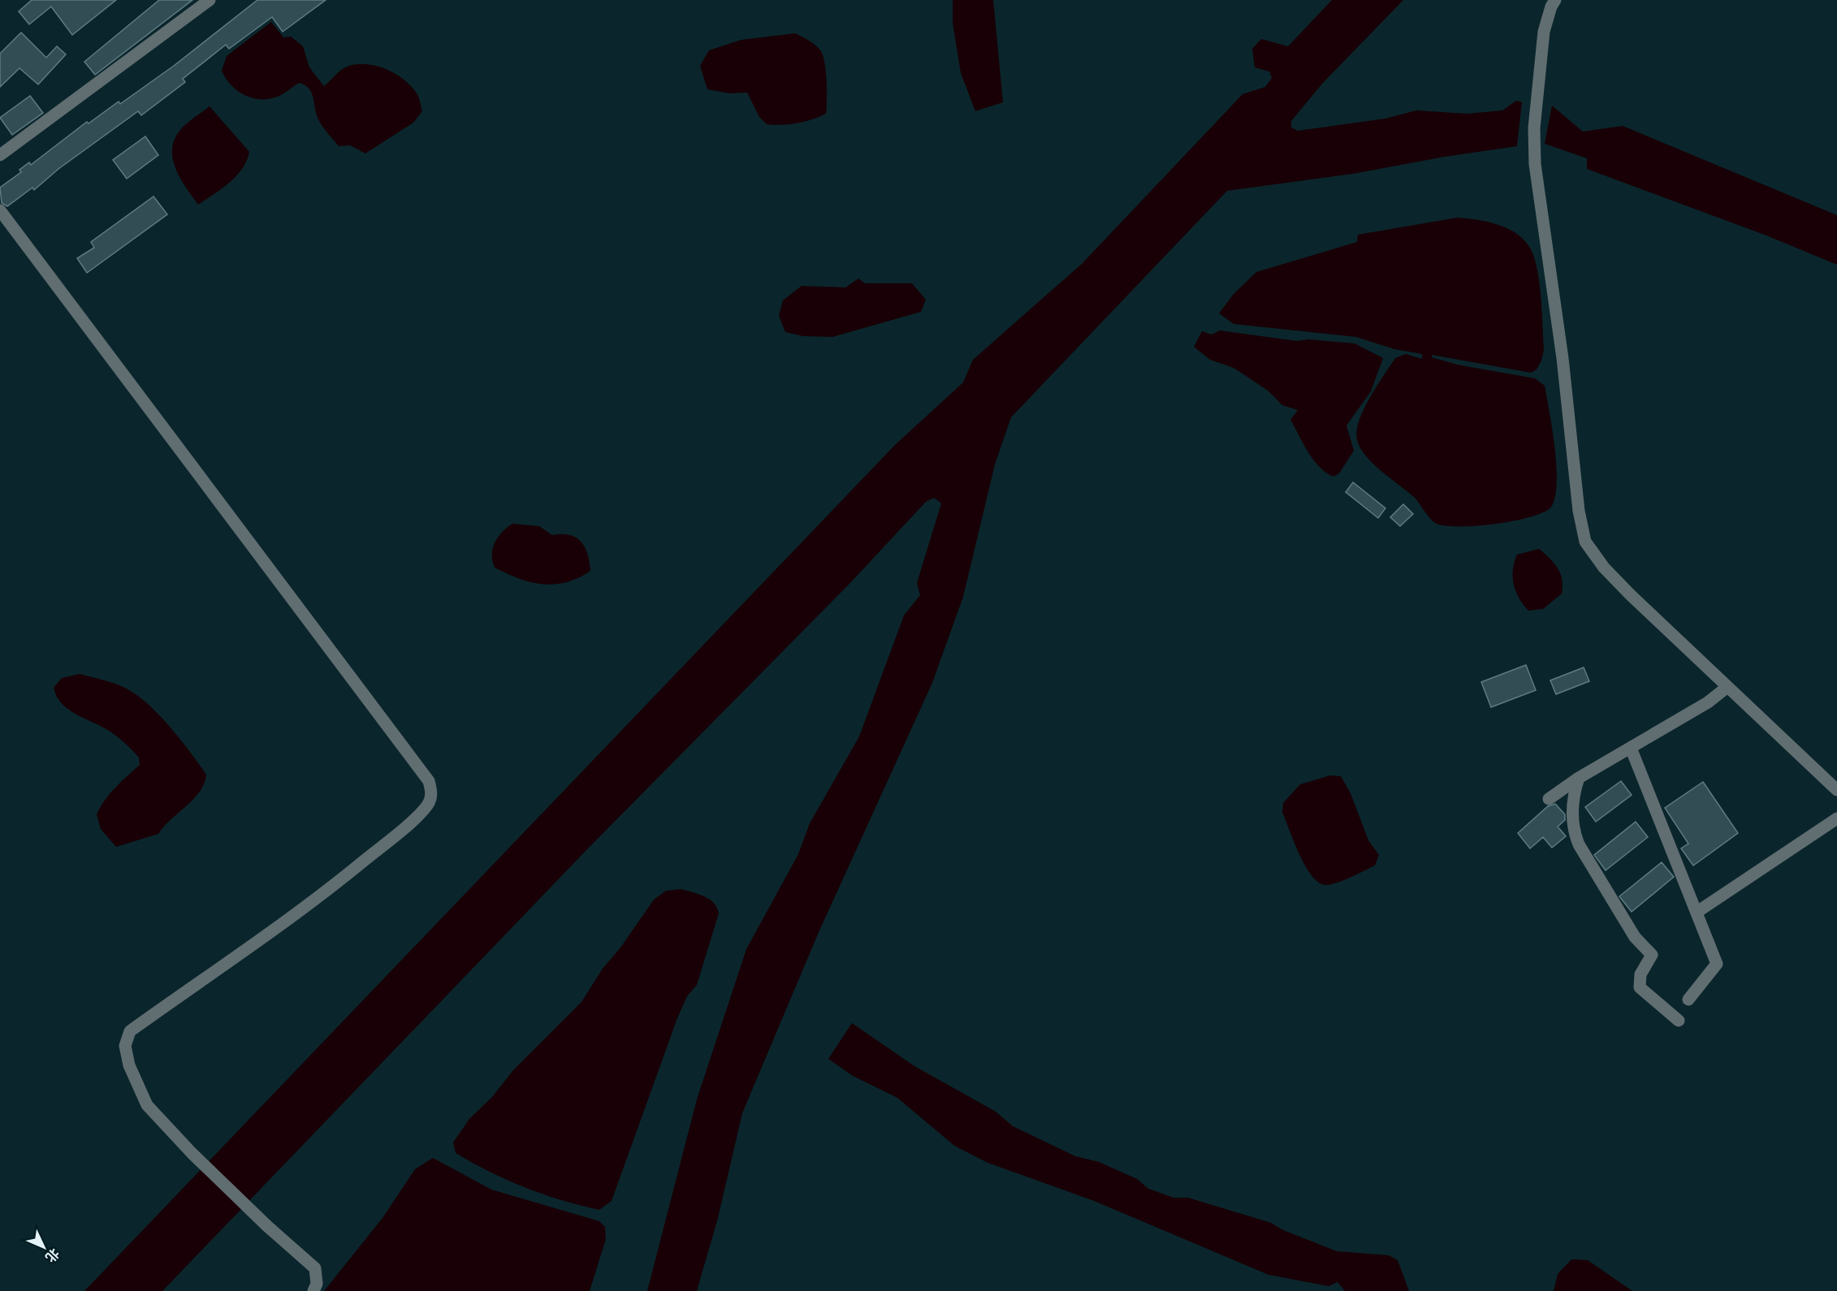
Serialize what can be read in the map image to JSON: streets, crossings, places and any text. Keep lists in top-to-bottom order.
{
  "north": "bottom right"
}
